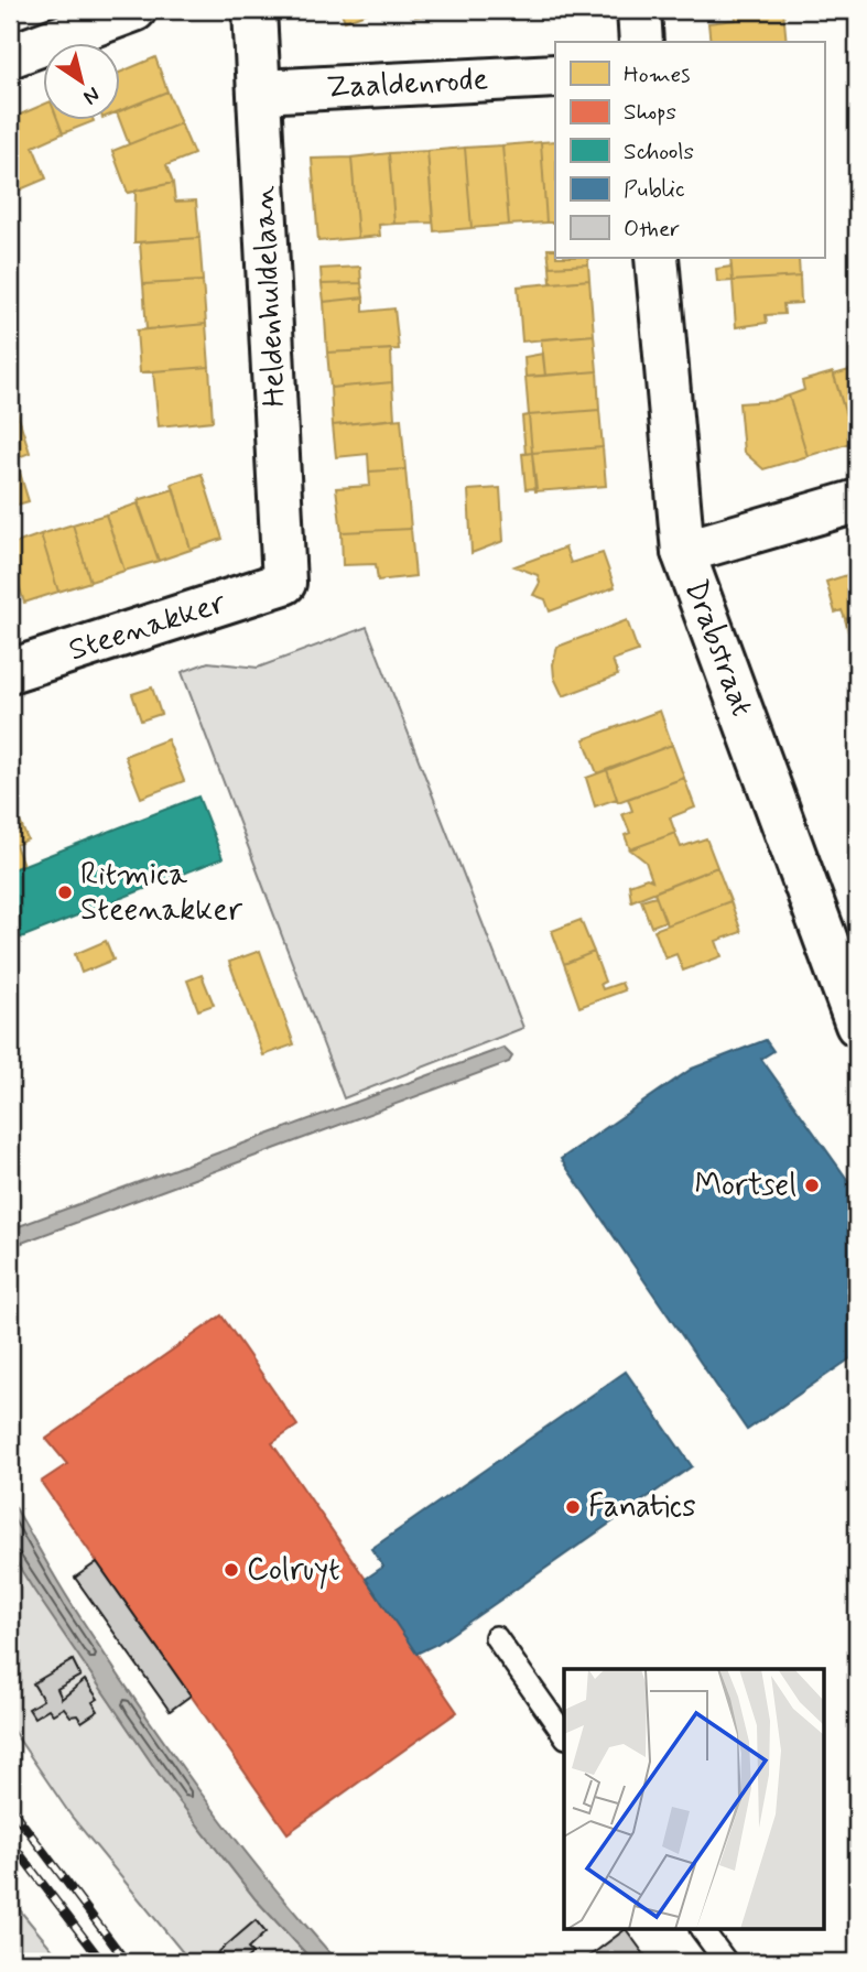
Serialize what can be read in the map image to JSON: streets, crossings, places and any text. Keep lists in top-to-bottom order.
{
  "streets": {
    "street": [
      "Zaaldenrode",
      "Heldenhuldelaan",
      "Steenakker",
      "Drabstraat"
    ]
  },
  "crossings": [
    ["Zaaldenrode", "Heldenhuldelaan"],
    ["Heldenhuldelaan", "Steenakker"]
  ],
  "places": [
    "Ritmica Steenakker",
    "Mortsel",
    "Fanatics",
    "Colruyt"
  ],
  "legend": [
    "Homes",
    "Shops",
    "Schools",
    "Public",
    "Other"
  ],
  "north": "bottom right"
}
